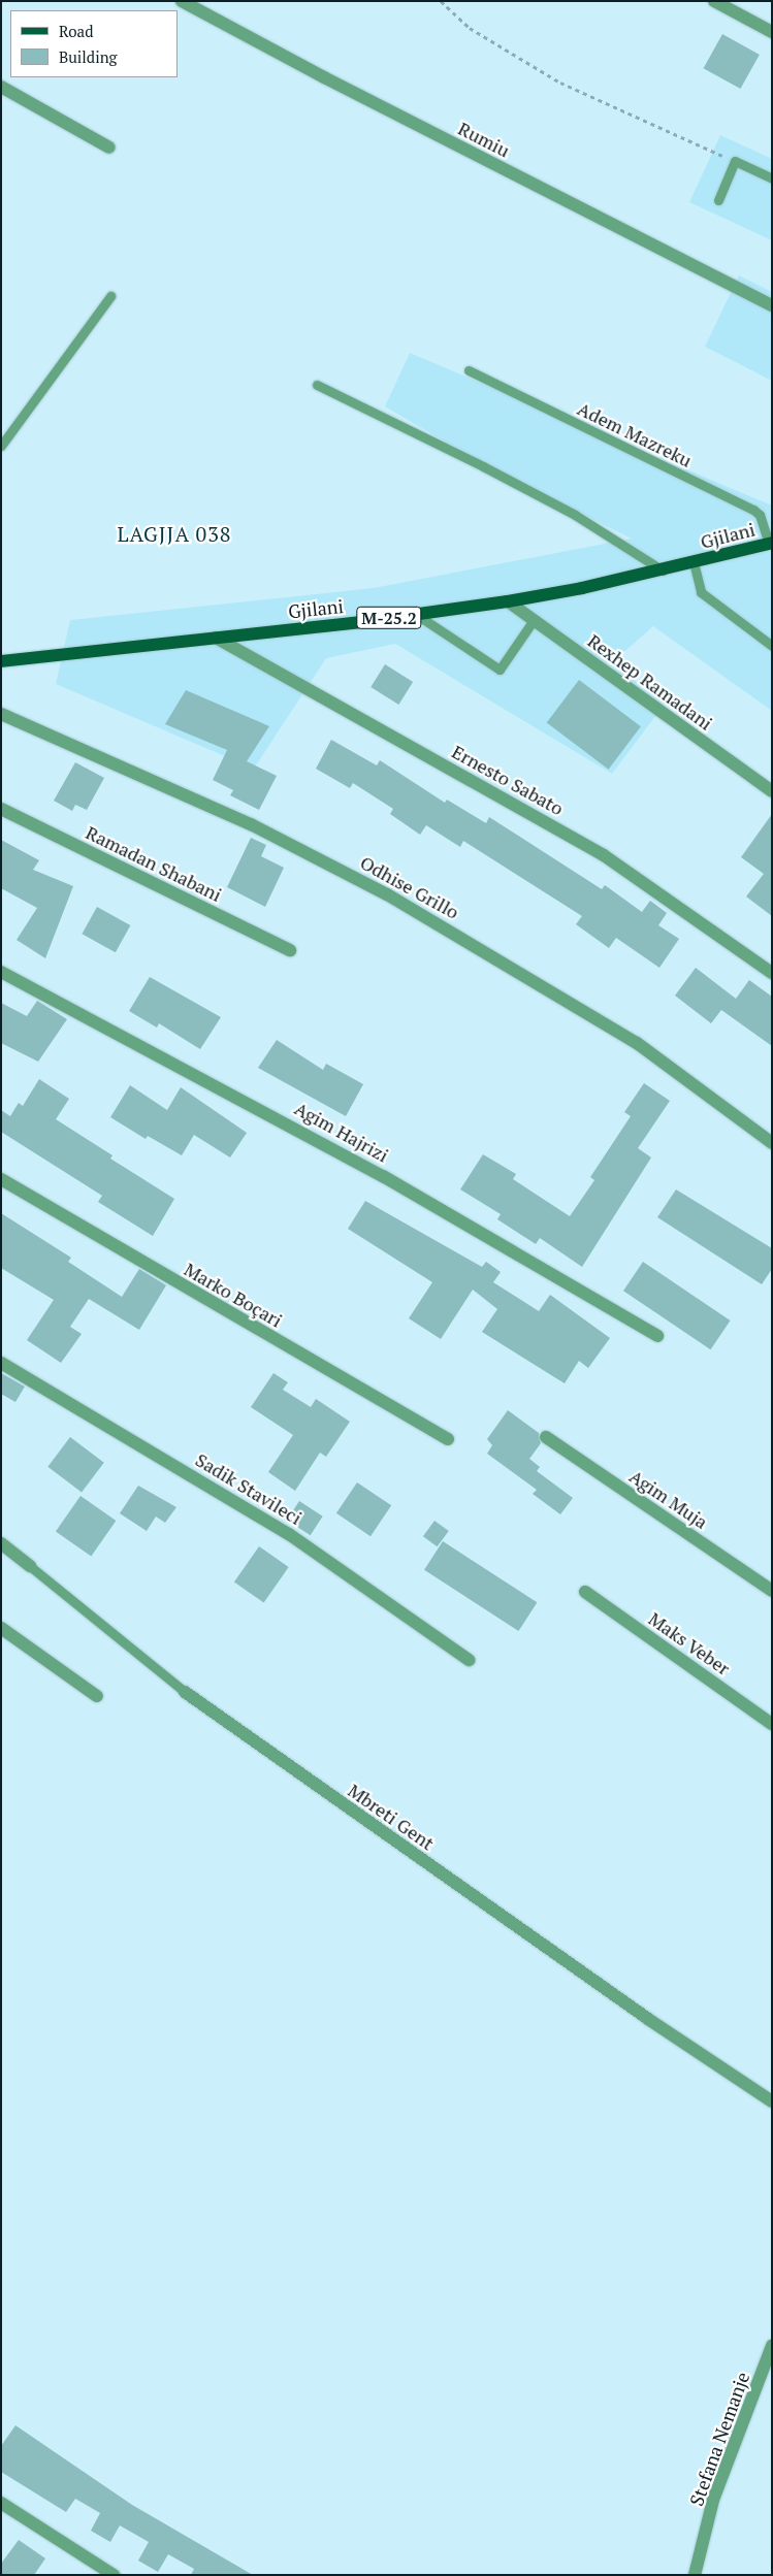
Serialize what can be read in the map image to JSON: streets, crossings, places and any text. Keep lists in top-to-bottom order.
{
  "streets": {
    "main road": ["Gjilani", "M-25.2"],
    "street": [
      "Rumiu",
      "Rexhep Ramadani",
      "Ernesto Sabato",
      "Ramadan Shabani",
      "Odhise Grillo",
      "Agim Hajrizi",
      "Marko Boçari",
      "Sadik Stavileci",
      "Agim Muja",
      "Maks Veber",
      "Mbreti Gent",
      "Stefana Nemanje"
    ],
    "lane": ["Adem Mazreku"]
  },
  "crossings": [
    ["Adem Mazreku", "Gjilani"],
    ["Gjilani", "Rexhep Ramadani"],
    ["Gjilani", "Ernesto Sabato"]
  ],
  "districts": ["LAGJJA 038"],
  "legend": ["Road", "Building"]
}
